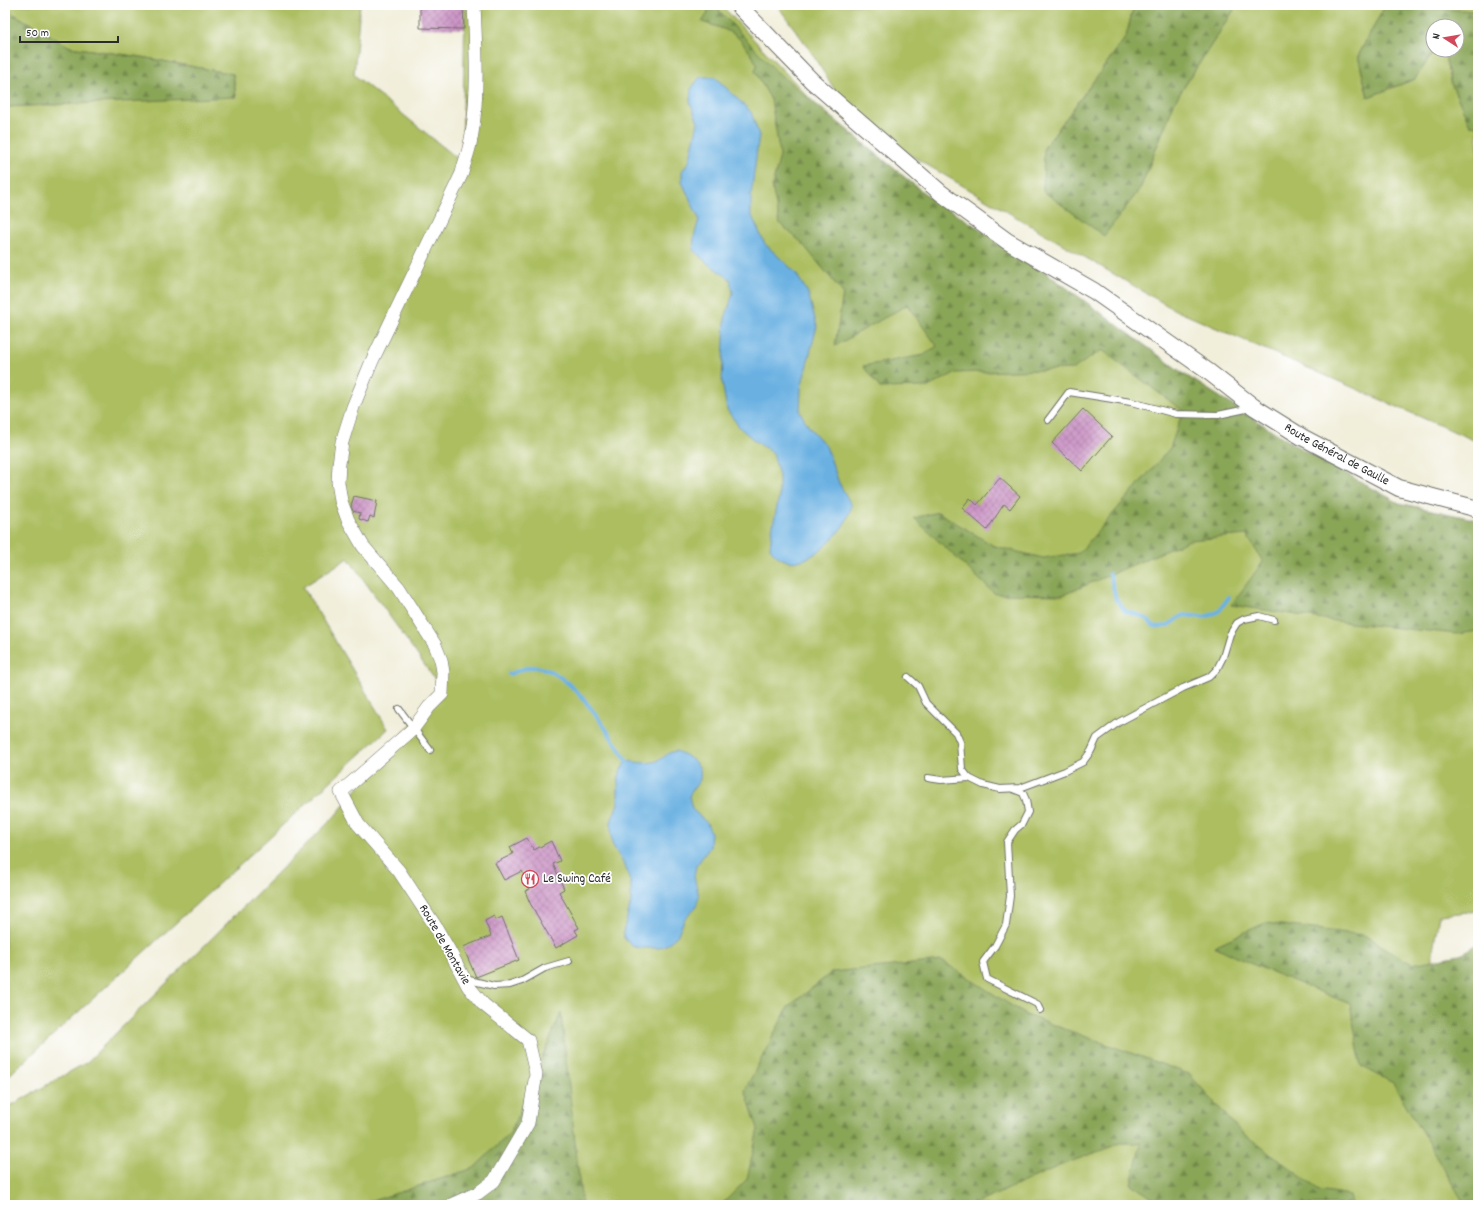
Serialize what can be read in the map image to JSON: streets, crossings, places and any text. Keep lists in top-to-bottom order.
{
  "streets": {
    "street": ["Route Général de Gaulle", "Route de Montavie"]
  },
  "places": {
    "restaurant": ["Le Swing Café"]
  },
  "scale_bar": "50 m",
  "north": "left"
}
